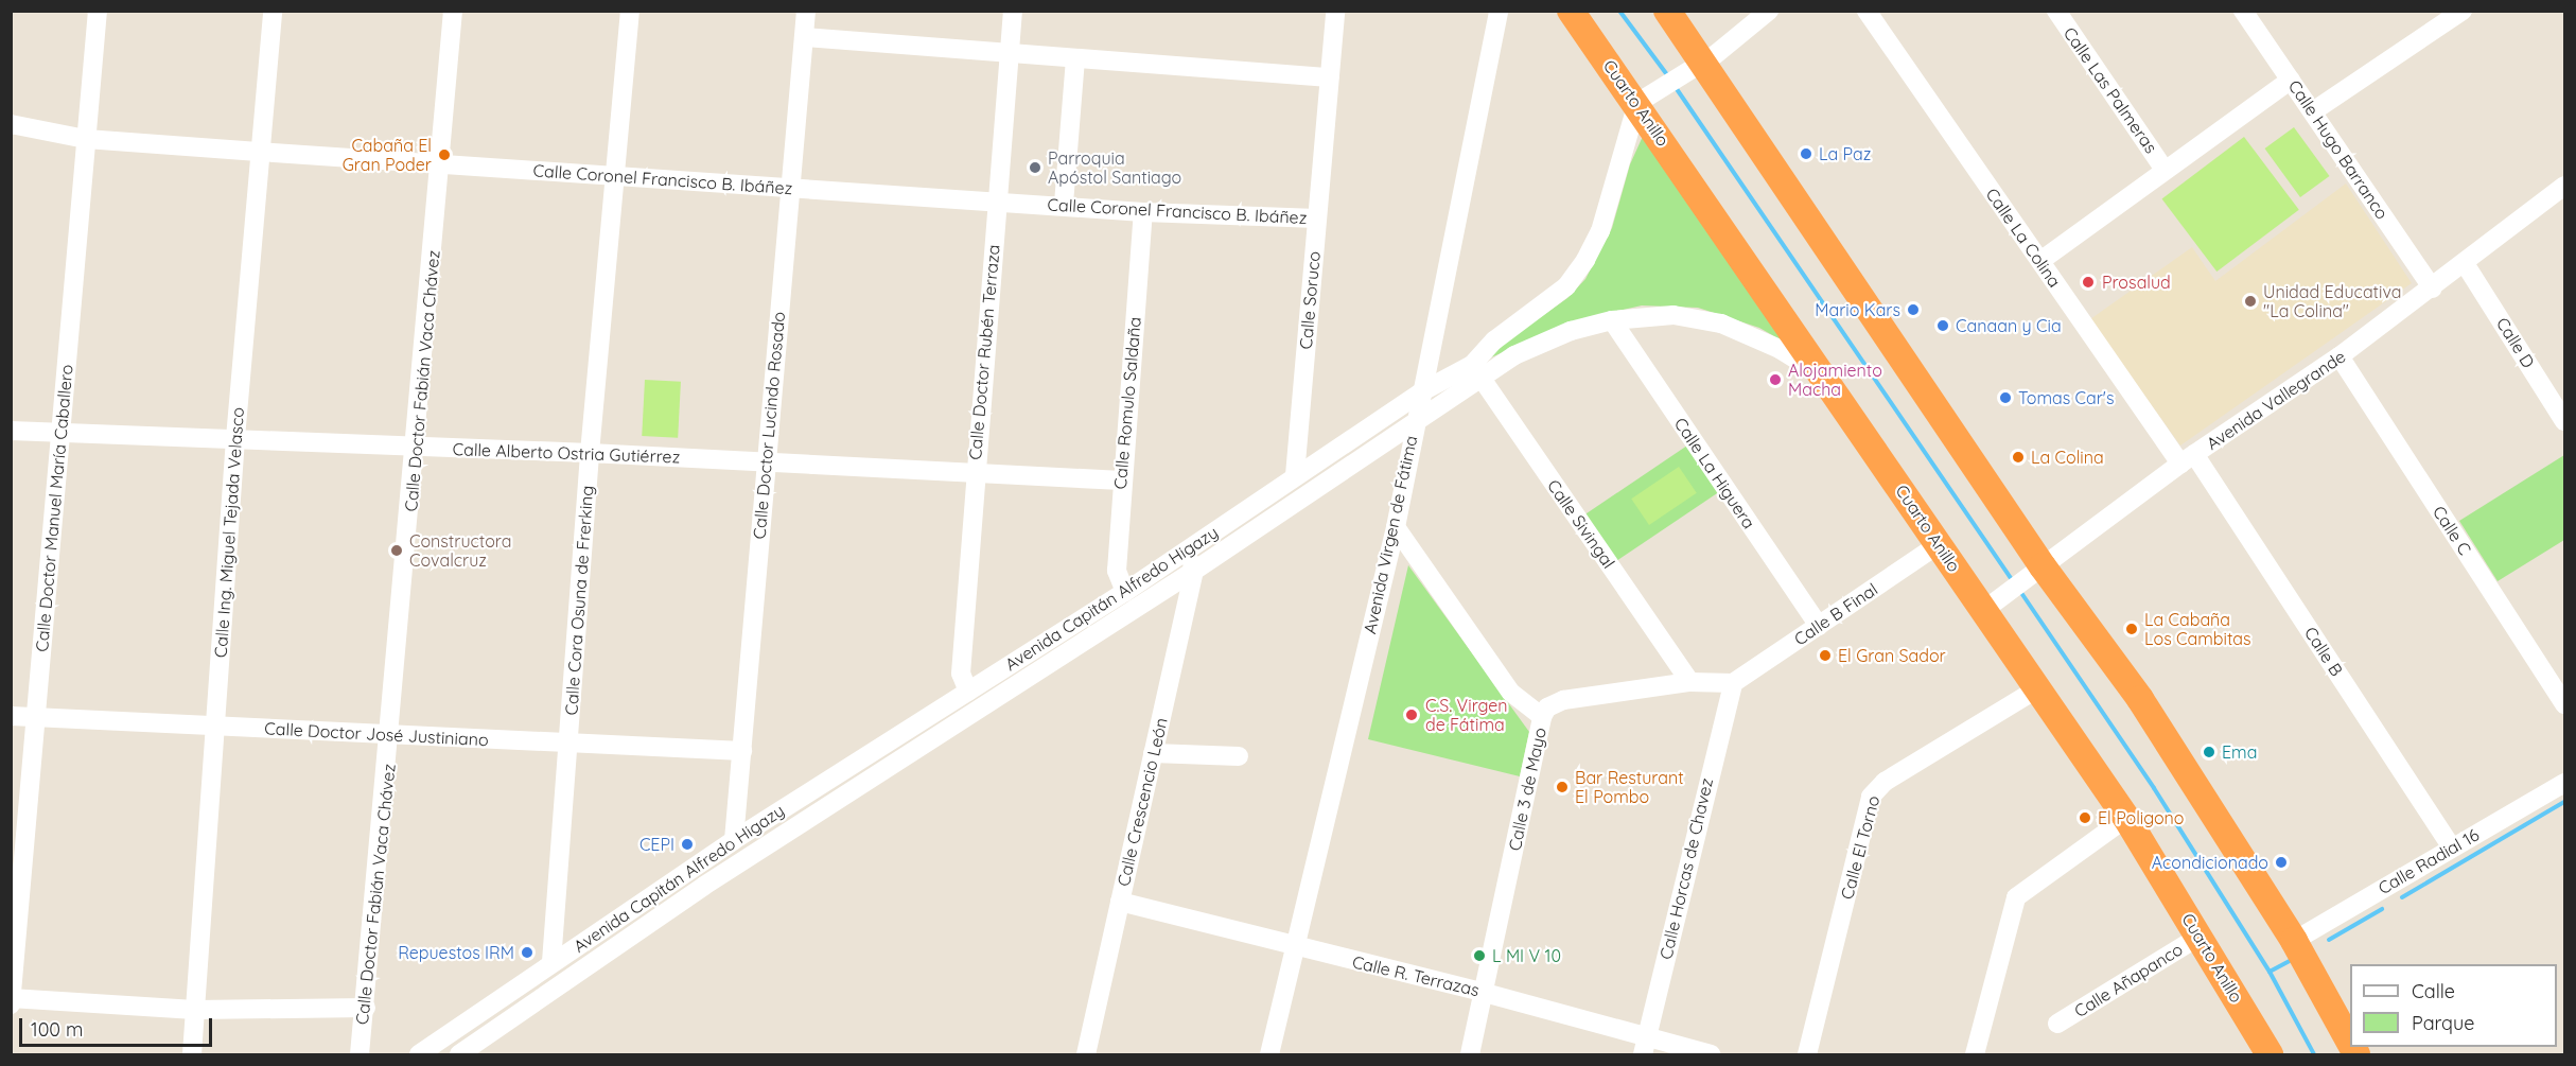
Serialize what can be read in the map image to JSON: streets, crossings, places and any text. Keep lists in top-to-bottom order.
{
  "streets": {
    "highway": ["Cuarto Anillo"],
    "street": [
      "Calle Las Palmeras",
      "Calle Hugo Barranco",
      "Calle Coronel Francisco B. Ibáñez",
      "Calle La Colina",
      "Calle Soruco",
      "Calle D",
      "Calle Doctor Rubén Terraza",
      "Calle Doctor Fabián Vaca Chávez",
      "Avenida Vallegrande",
      "Calle Romulo Saldaña",
      "Calle Doctor Lucindo Rosado",
      "Calle Alberto Ostria Gutiérrez",
      "Calle La Higuera",
      "Calle Doctor Manuel María Caballero",
      "Calle Sivingal",
      "Calle C",
      "Calle Ing. Miguel Tejada Velasco",
      "Avenida Virgen de Fátima",
      "Avenida Capitán Alfredo Higazy",
      "Calle Cora Osuna de Frerking",
      "Calle B Final",
      "Calle B",
      "Calle Doctor José Justiniano",
      "Calle 3 de Mayo",
      "Calle Crescencio León",
      "Calle El Torno",
      "Calle Radial 16",
      "Calle Horcas de Chavez",
      "Calle R. Terrazas",
      "Calle Añapanco"
    ]
  },
  "crossings": [
    ["Cuarto Anillo", "Avenida Vallegrande"],
    ["Cuarto Anillo", "Avenida Capitán Alfredo Higazy"],
    ["Cuarto Anillo", "Calle B Final"],
    ["Cuarto Anillo", "Calle El Torno"],
    ["Cuarto Anillo", "Calle Añapanco"],
    ["Calle Hugo Barranco", "Avenida Vallegrande"],
    ["Calle Coronel Francisco B. Ibáñez", "Calle Soruco"],
    ["Calle Coronel Francisco B. Ibáñez", "Calle Doctor Rubén Terraza"],
    ["Calle Coronel Francisco B. Ibáñez", "Calle Doctor Fabián Vaca Chávez"],
    ["Calle Coronel Francisco B. Ibáñez", "Calle Romulo Saldaña"],
    ["Calle Coronel Francisco B. Ibáñez", "Calle Doctor Lucindo Rosado"],
    ["Calle Coronel Francisco B. Ibáñez", "Calle Doctor Manuel María Caballero"],
    ["Calle Coronel Francisco B. Ibáñez", "Calle Ing. Miguel Tejada Velasco"],
    ["Calle Coronel Francisco B. Ibáñez", "Calle Cora Osuna de Frerking"],
    ["Calle La Colina", "Avenida Vallegrande"],
    ["Calle La Colina", "Calle B"],
    ["Calle Soruco", "Avenida Capitán Alfredo Higazy"],
    ["Calle D", "Avenida Vallegrande"],
    ["Calle Doctor Rubén Terraza", "Calle Alberto Ostria Gutiérrez"],
    ["Calle Doctor Rubén Terraza", "Avenida Capitán Alfredo Higazy"],
    ["Calle Doctor Fabián Vaca Chávez", "Calle Alberto Ostria Gutiérrez"],
    ["Calle Doctor Fabián Vaca Chávez", "Calle Doctor José Justiniano"],
    ["Avenida Vallegrande", "Calle C"],
    ["Avenida Vallegrande", "Calle B"],
    ["Calle Romulo Saldaña", "Calle Alberto Ostria Gutiérrez"],
    ["Calle Romulo Saldaña", "Avenida Capitán Alfredo Higazy"],
    ["Calle Doctor Lucindo Rosado", "Calle Alberto Ostria Gutiérrez"],
    ["Calle Doctor Lucindo Rosado", "Avenida Capitán Alfredo Higazy"],
    ["Calle Doctor Lucindo Rosado", "Calle Doctor José Justiniano"],
    ["Calle Alberto Ostria Gutiérrez", "Calle Doctor Manuel María Caballero"],
    ["Calle Alberto Ostria Gutiérrez", "Calle Ing. Miguel Tejada Velasco"],
    ["Calle Alberto Ostria Gutiérrez", "Calle Cora Osuna de Frerking"],
    ["Calle La Higuera", "Avenida Capitán Alfredo Higazy"],
    ["Calle La Higuera", "Calle B Final"],
    ["Calle Doctor Manuel María Caballero", "Calle Doctor José Justiniano"],
    ["Calle Sivingal", "Avenida Capitán Alfredo Higazy"],
    ["Calle Sivingal", "Calle 3 de Mayo"],
    ["Calle Ing. Miguel Tejada Velasco", "Calle Doctor José Justiniano"],
    ["Avenida Virgen de Fátima", "Avenida Capitán Alfredo Higazy"],
    ["Avenida Virgen de Fátima", "Calle R. Terrazas"],
    ["Avenida Capitán Alfredo Higazy", "Calle Cora Osuna de Frerking"],
    ["Avenida Capitán Alfredo Higazy", "Calle Crescencio León"],
    ["Calle Cora Osuna de Frerking", "Calle Doctor José Justiniano"],
    ["Calle B Final", "Calle 3 de Mayo"],
    ["Calle B Final", "Calle Horcas de Chavez"],
    ["Calle B", "Calle Radial 16"],
    ["Calle 3 de Mayo", "Calle Horcas de Chavez"],
    ["Calle 3 de Mayo", "Calle R. Terrazas"],
    ["Calle Crescencio León", "Calle R. Terrazas"],
    ["Calle Horcas de Chavez", "Calle R. Terrazas"]
  ],
  "places": [
    "La Paz",
    "Cabaña El Gran Poder",
    "Parroquia Apóstol Santiago",
    "Prosalud",
    "Unidad Educativa \"La Colina\"",
    "Mario Kars",
    "Canaan y Cia",
    "Alojamiento Macha",
    "Tomas Car's",
    "La Colina",
    "Constructora Covalcruz",
    "La Cabaña Los Cambitas",
    "El Gran Sador",
    "C.S. Virgen de Fátima",
    "Ema",
    "Bar Resturant El Pombo",
    "El Poligono",
    "CEPI",
    "Acondicionado",
    "Repuestos IRM",
    "L MI V 10"
  ],
  "legend": ["Calle", "Parque"],
  "scale_bar": "100 m"
}
